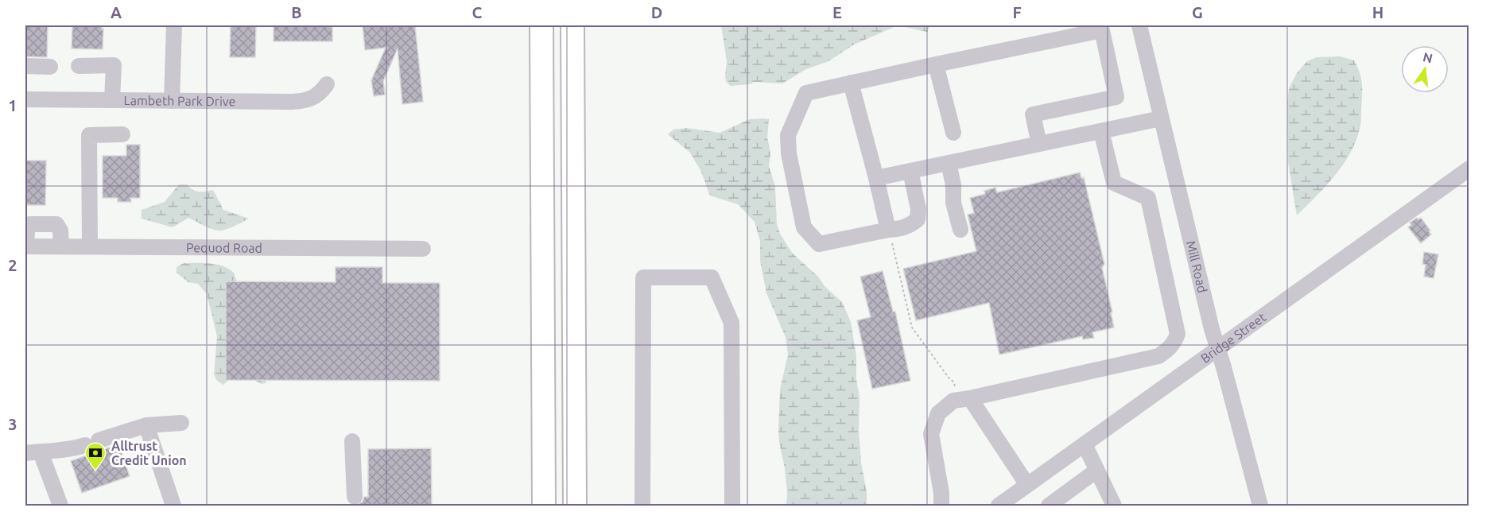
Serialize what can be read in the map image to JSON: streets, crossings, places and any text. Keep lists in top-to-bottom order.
{
  "streets": {
    "street": [
      "Lambeth Park Drive",
      "Pequod Road",
      "Mill Road",
      "Bridge Street"
    ]
  },
  "crossings": [
    ["Mill Road", "Bridge Street"]
  ],
  "places": {
    "bank": ["Alltrust Credit Union"]
  },
  "north": "top",
  "grid": {
    "columns": [
      "A",
      "B",
      "C",
      "D",
      "E",
      "F",
      "G",
      "H"
    ],
    "rows": ["1", "2", "3"]
  }
}
